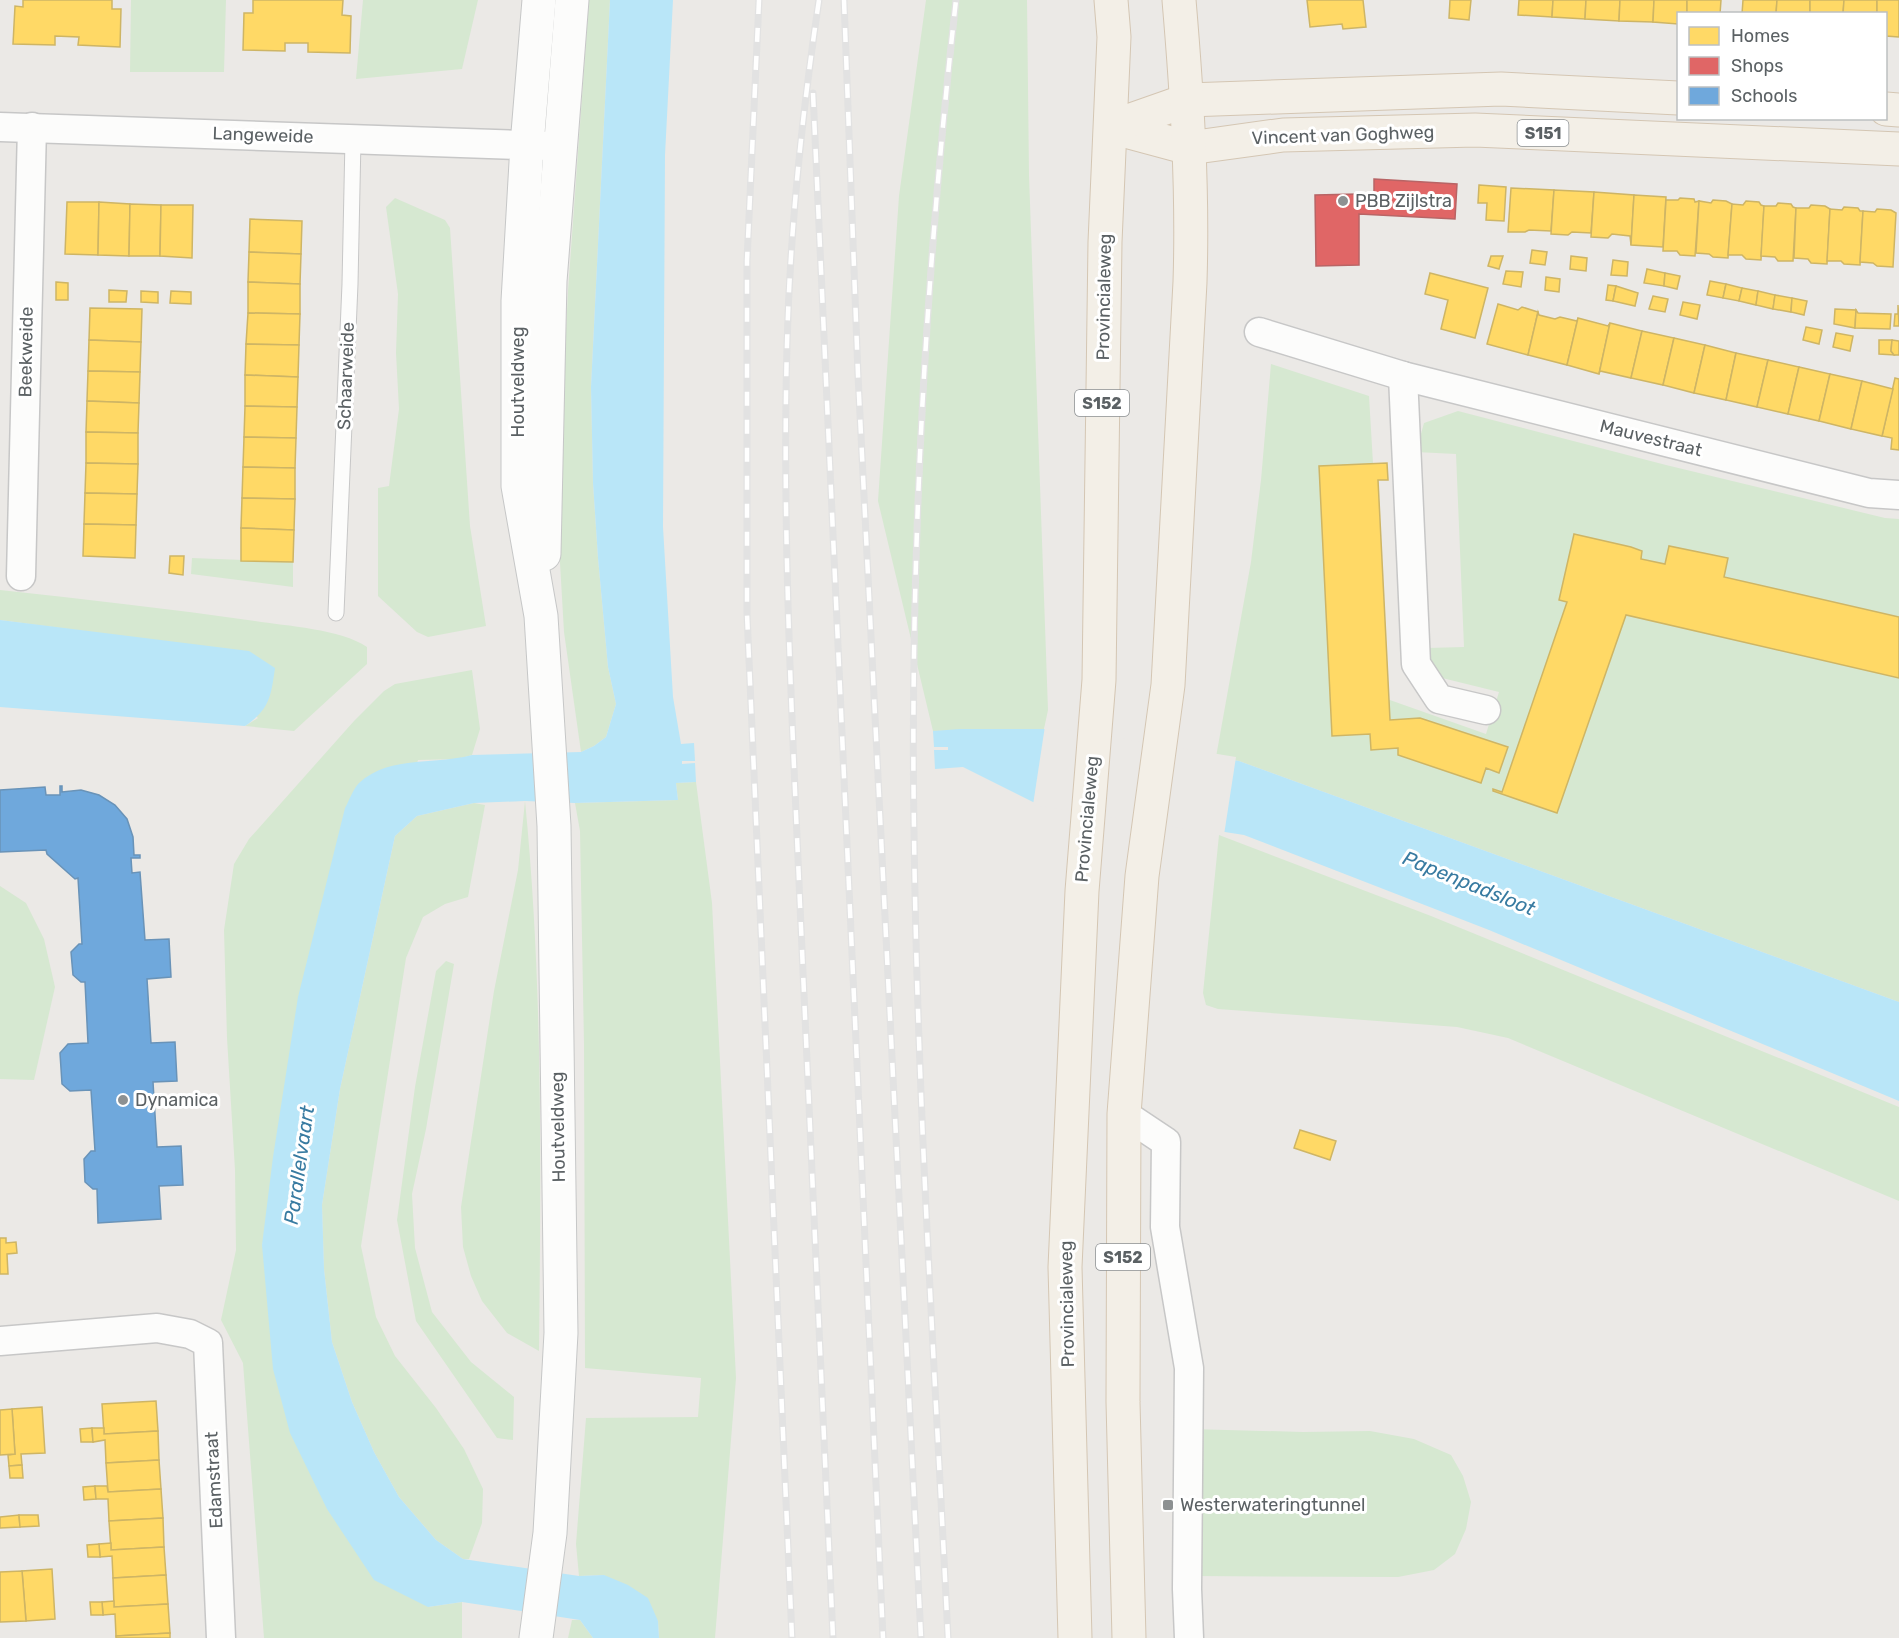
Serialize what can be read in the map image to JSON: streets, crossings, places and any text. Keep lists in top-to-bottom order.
{
  "streets": {
    "main road": [
      "S151",
      "Vincent van Goghweg",
      "Provincialeweg",
      "S152"
    ],
    "street": [
      "Langeweide",
      "Beekweide",
      "Houtveldweg",
      "Mauvestraat",
      "Edamstraat"
    ],
    "lane": ["Schaarweide"]
  },
  "crossings": [
    ["Langeweide", "Beekweide"],
    ["Langeweide", "Schaarweide"],
    ["Langeweide", "Houtveldweg"],
    ["Vincent van Goghweg", "Provincialeweg"],
    ["Vincent van Goghweg", "S152"]
  ],
  "water": ["Papenpadsloot", "Parallelvaart"],
  "places": {
    "other": ["PBB Zijlstra", "Dynamica"],
    "transit": ["Westerwateringtunnel"]
  },
  "legend": ["Homes", "Shops", "Schools"]
}
